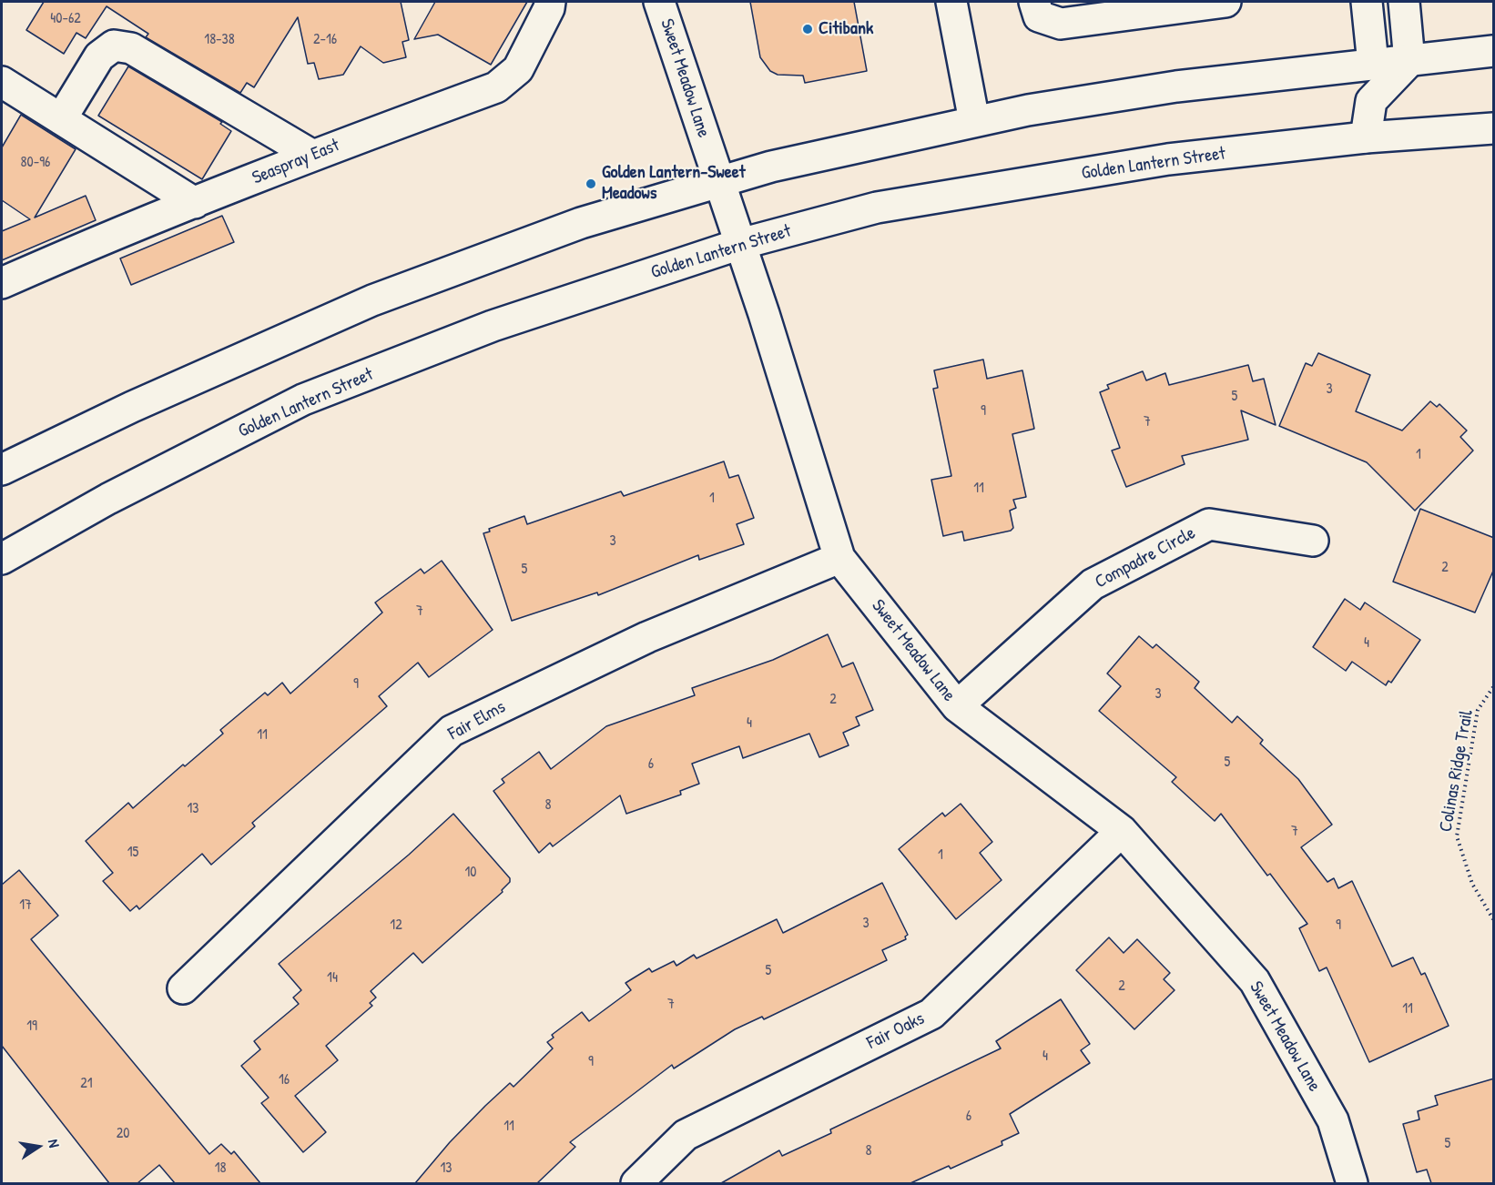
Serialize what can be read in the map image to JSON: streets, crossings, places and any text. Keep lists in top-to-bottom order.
{
  "streets": {
    "street": [
      "Sweet Meadow Lane",
      "Seaspray East",
      "Golden Lantern Street",
      "Compadre Circle",
      "Fair Elms",
      "Fair Oaks"
    ],
    "path": ["Colinas Ridge Trail"]
  },
  "crossings": [
    ["Sweet Meadow Lane", "Golden Lantern Street"],
    ["Sweet Meadow Lane", "Compadre Circle"],
    ["Sweet Meadow Lane", "Fair Elms"],
    ["Sweet Meadow Lane", "Fair Oaks"]
  ],
  "places": ["Citibank", "Golden Lantern-Sweet Meadows"],
  "house_numbers": [
    "40-62",
    "18-38",
    "2-16",
    "80-96",
    "3",
    "5",
    "9",
    "7",
    "1",
    "11",
    "1",
    "3",
    "2",
    "5",
    "7",
    "4",
    "9",
    "3",
    "2",
    "4",
    "11",
    "5",
    "6",
    "8",
    "13",
    "7",
    "15",
    "1",
    "10",
    "17",
    "3",
    "12",
    "9",
    "5",
    "14",
    "2",
    "7",
    "11",
    "19",
    "4",
    "9",
    "16",
    "21",
    "6",
    "11",
    "20",
    "5",
    "8",
    "18",
    "13"
  ],
  "north": "right"
}
